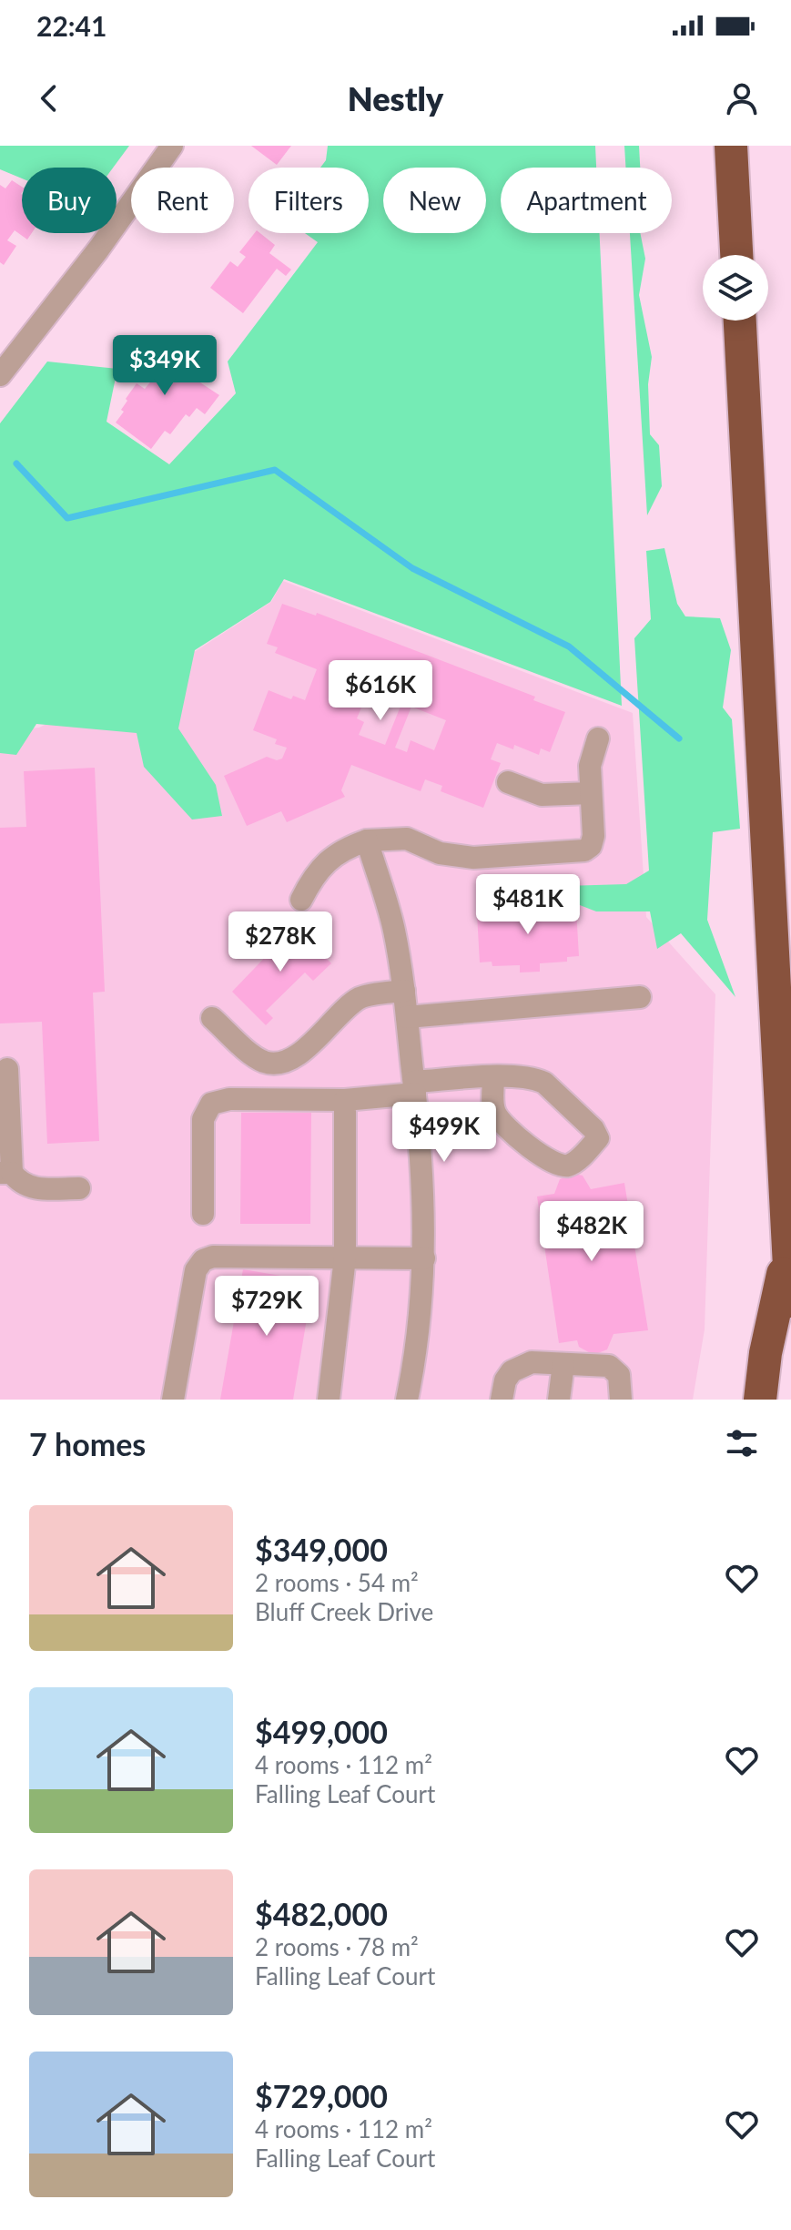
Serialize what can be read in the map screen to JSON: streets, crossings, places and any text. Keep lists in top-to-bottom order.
{
  "page": {
    "status": "22:41",
    "header": "Nestly",
    "chip": [
      "Buy",
      "Rent",
      "Filters",
      "New",
      "Apartment"
    ],
    "price": [
      "$349K",
      "$616K",
      "$481K",
      "$278K",
      "$499K",
      "$482K",
      "$729K"
    ],
    "heading": "7 homes",
    "list": [
      {
        "name": "$349,000",
        "note": "2 rooms · 54 m² · Bluff Creek Drive"
      },
      {
        "name": "$499,000",
        "note": "4 rooms · 112 m² · Falling Leaf Court"
      },
      {
        "name": "$482,000",
        "note": "2 rooms · 78 m² · Falling Leaf Court"
      },
      {
        "name": "$729,000",
        "note": "4 rooms · 112 m² · Falling Leaf Court"
      }
    ]
  }
}
